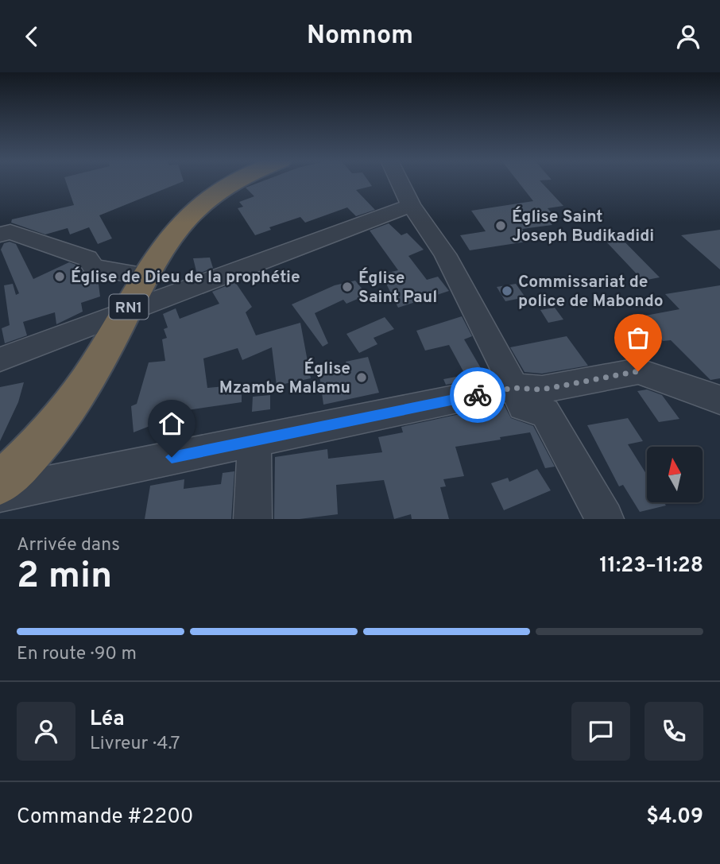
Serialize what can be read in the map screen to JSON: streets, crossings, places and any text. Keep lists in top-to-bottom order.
{
  "streets": {
    "highway": ["RN1"]
  },
  "places": [
    "Église Saint Joseph Budikadidi",
    "Église de Dieu de la prophétie",
    "Église Saint Paul",
    "Commissariat de police de Mabondo",
    "Église Mzambe Malamu"
  ],
  "north": "top",
  "page": {
    "header": "Nomnom",
    "heading": ["2 min", "Arrivée dans", "11:23–11:28"],
    "panel": [
      "Léa",
      "Livreur · 4.7",
      "Commande #2200",
      "$4.09"
    ],
    "bar": "En route · 90 m"
  }
}
